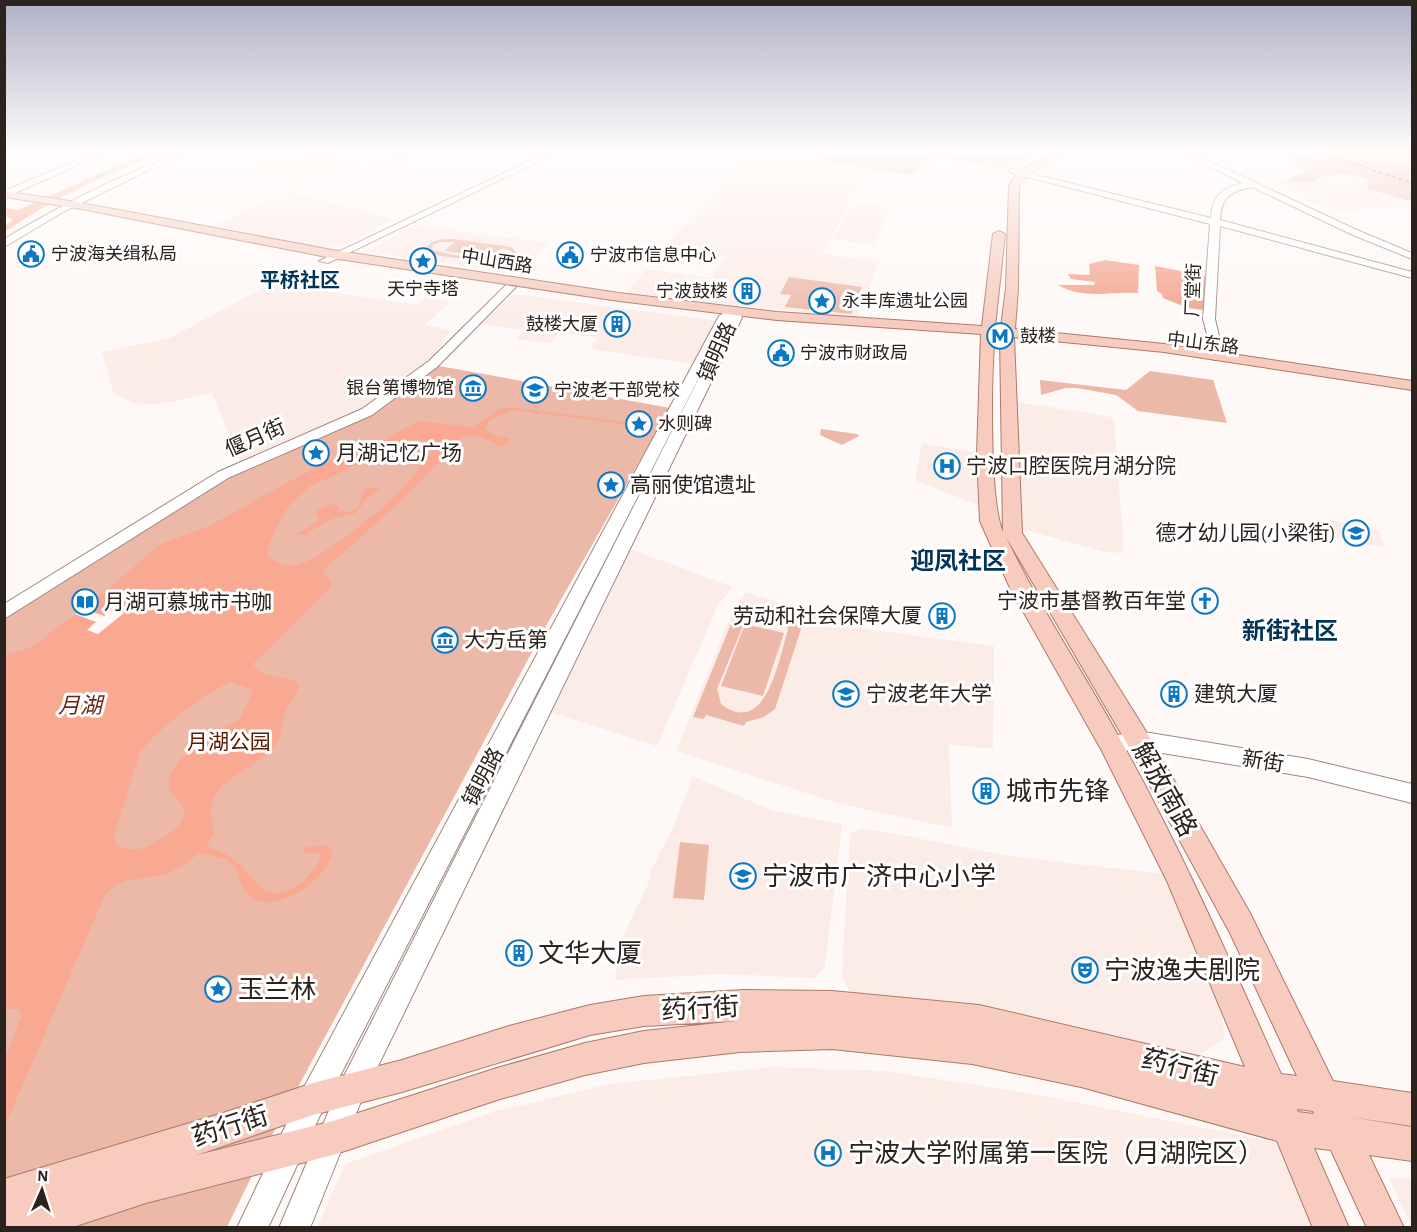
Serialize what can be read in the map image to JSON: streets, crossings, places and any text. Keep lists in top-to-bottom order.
{
  "streets": {
    "main road": [
      "中山西路",
      "厂堂街",
      "中山东路",
      "镇明路",
      "偃月街",
      "新街",
      "解放南路",
      "药行街"
    ]
  },
  "crossings": [
    ["中山西路", "中山东路"],
    ["中山西路", "镇明路"],
    ["中山西路", "偃月街"],
    ["中山西路", "解放南路"],
    ["厂堂街", "中山东路"],
    ["中山东路", "解放南路"],
    ["镇明路", "药行街"],
    ["新街", "解放南路"],
    ["解放南路", "药行街"]
  ],
  "districts": ["平桥社区", "迎凤社区", "新街社区"],
  "water": ["月湖"],
  "parks": ["月湖公园"],
  "places": {
    "public building": ["宁波海关缉私局", "宁波市信息中心", "宁波市财政局"],
    "place": [
      "天宁寺塔",
      "永丰库遗址公园",
      "水则碑",
      "月湖记忆广场",
      "高丽使馆遗址",
      "玉兰林"
    ],
    "building": [
      "宁波鼓楼",
      "鼓楼大厦",
      "劳动和社会保障大厦",
      "建筑大厦",
      "城市先锋",
      "文华大厦"
    ],
    "metro station": ["鼓楼"],
    "museum": ["银台第博物馆", "大方岳第"],
    "school or university": [
      "宁波老干部党校",
      "德才幼儿园(小梁街)",
      "宁波老年大学",
      "宁波市广济中心小学"
    ],
    "hospital": ["宁波口腔医院月湖分院", "宁波大学附属第一医院（月湖院区）"],
    "church": ["宁波市基督教百年堂"],
    "library": ["月湖可慕城市书咖"],
    "theatre": ["宁波逸夫剧院"]
  },
  "north": "top"
}
